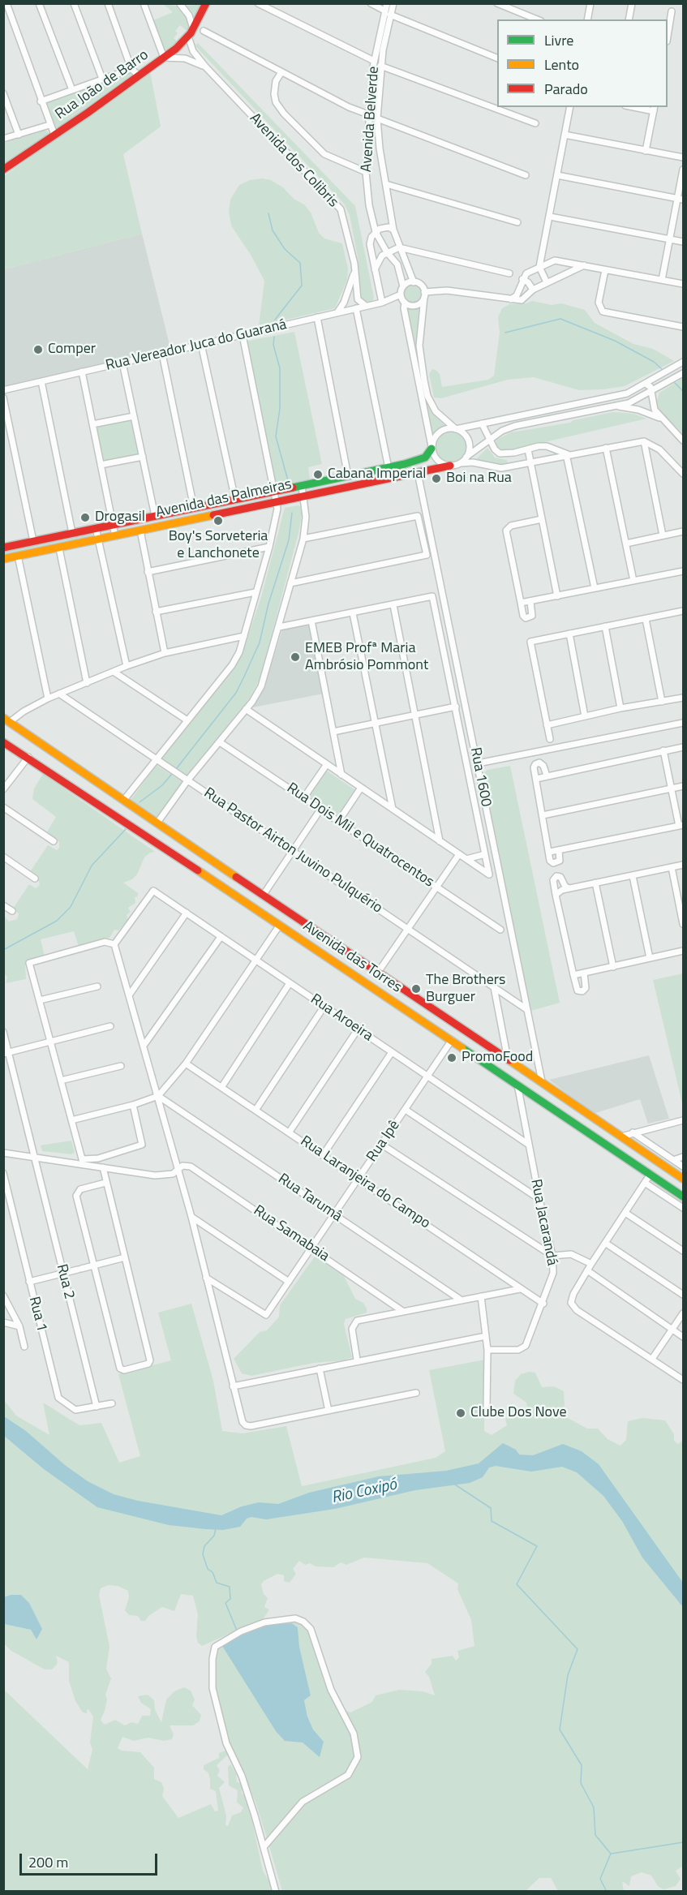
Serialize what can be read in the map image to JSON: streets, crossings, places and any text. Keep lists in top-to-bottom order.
{
  "streets": {
    "main road": ["Rua João de Barro", "Avenida das Palmeiras", "Avenida das Torres"],
    "street": [
      "Avenida Belverde",
      "Avenida dos Colibris",
      "Rua Vereador Juca do Guaraná",
      "Rua 1600",
      "Rua Dois Mil e Quatrocentos",
      "Rua Pastor Airton Juvino Pulquério",
      "Rua Aroeira",
      "Rua Ipê",
      "Rua Laranjeira do Campo",
      "Rua Tarumâ",
      "Rua Jacarandá",
      "Rua Samabaia",
      "Rua 2",
      "Rua 1"
    ]
  },
  "crossings": [
    ["Rua João de Barro", "Avenida dos Colibris"],
    ["Avenida Belverde", "Rua Vereador Juca do Guaraná"],
    ["Avenida dos Colibris", "Rua Vereador Juca do Guaraná"],
    ["Avenida das Palmeiras", "Rua 1600"],
    ["Rua 1600", "Rua Pastor Airton Juvino Pulquério"],
    ["Rua 1600", "Avenida das Torres"],
    ["Avenida das Torres", "Rua Ipê"],
    ["Avenida das Torres", "Rua Jacarandá"],
    ["Rua Aroeira", "Rua Ipê"],
    ["Rua Aroeira", "Rua Jacarandá"],
    ["Rua Ipê", "Rua Laranjeira do Campo"],
    ["Rua Ipê", "Rua Tarumâ"],
    ["Rua Ipê", "Rua Samabaia"],
    ["Rua Laranjeira do Campo", "Rua Jacarandá"],
    ["Rua 2", "Rua 1"]
  ],
  "water": ["Rio Coxipó"],
  "places": [
    "Comper",
    "Cabana Imperial",
    "Boi na Rua",
    "Drogasil",
    "Boy's Sorveteria e Lanchonete",
    "EMEB Profª Maria Ambrósio Pommont",
    "The Brothers Burguer",
    "PromoFood",
    "Clube Dos Nove"
  ],
  "legend": ["Livre", "Lento", "Parado"],
  "scale_bar": "200 m"
}
